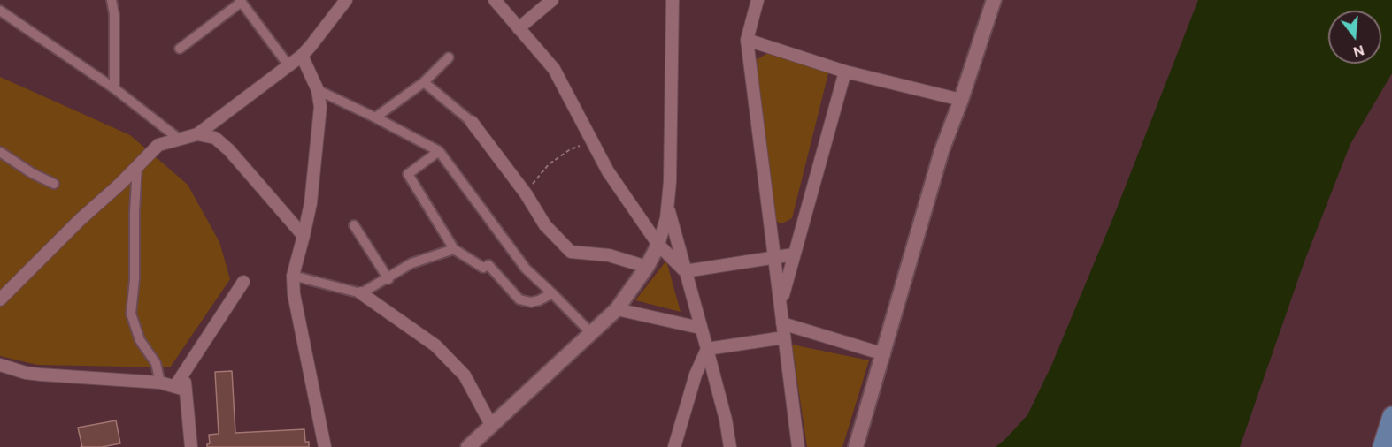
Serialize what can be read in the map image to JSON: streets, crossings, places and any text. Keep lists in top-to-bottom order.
{
  "north": "bottom"
}
